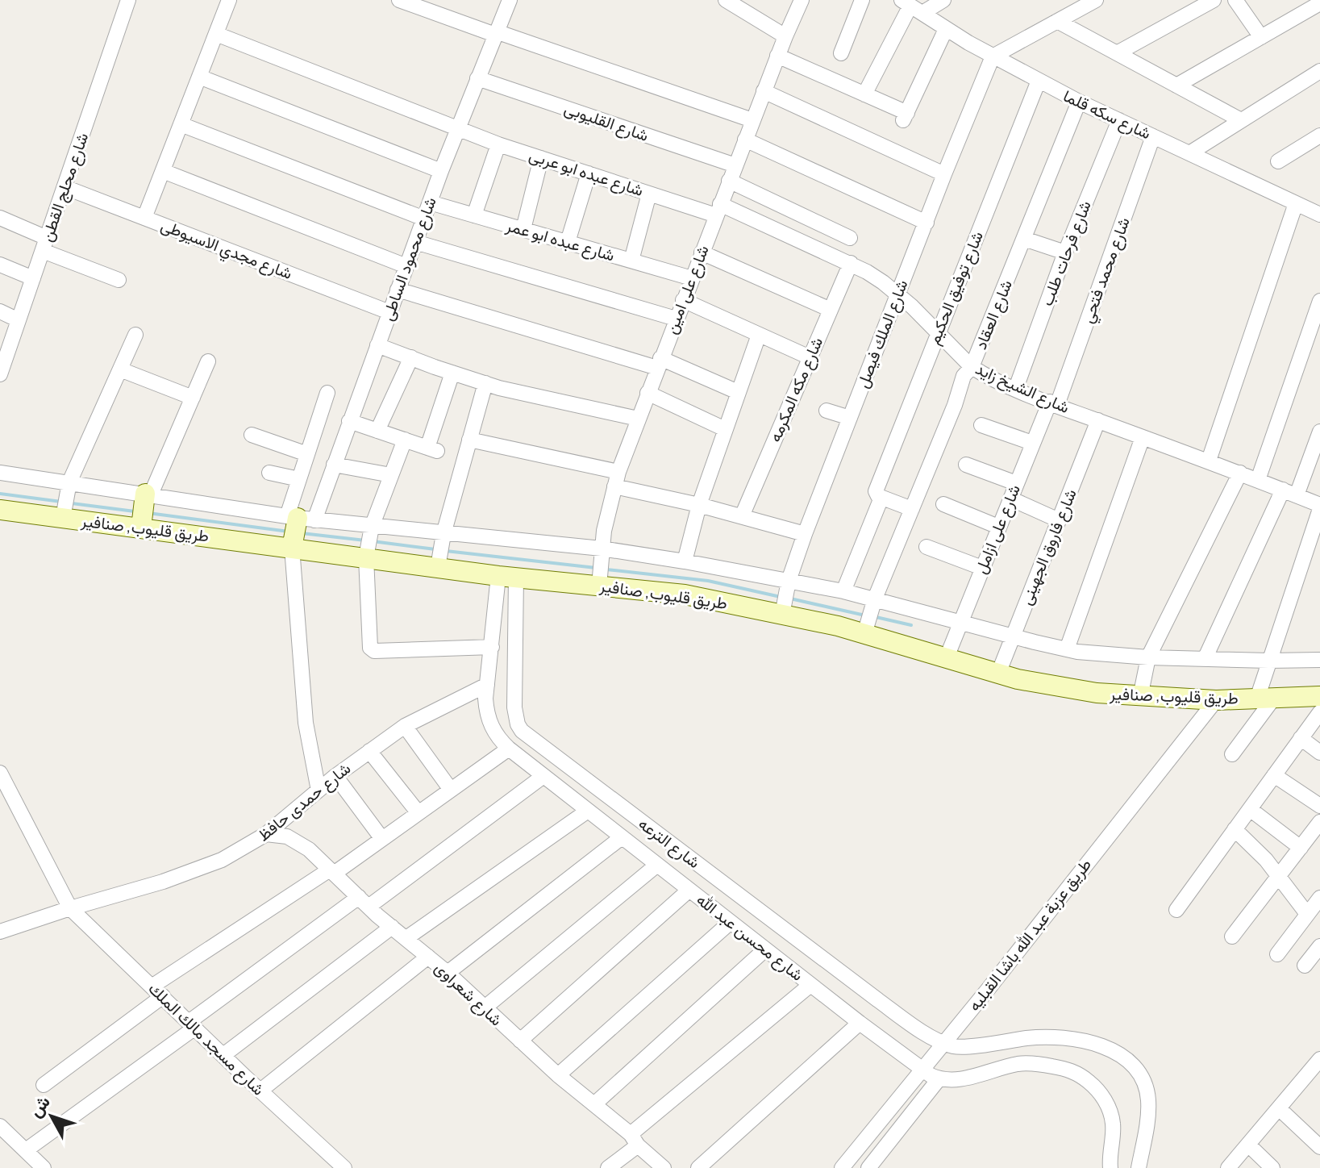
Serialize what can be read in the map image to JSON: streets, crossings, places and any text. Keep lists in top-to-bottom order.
{
  "streets": {
    "street": [
      "شارع سكه قلما",
      "شارع القليوبى",
      "شارع عبده ابو عربى",
      "شارع محلج القطن",
      "شارع عبده ابو عمر",
      "شارع مجدي الاسيوطى",
      "شارع فرحات طلب",
      "شارع محمود الساطى",
      "شارع محمد فتحي",
      "شارع توفيق الحكيم",
      "شارع على امين",
      "شارع العقاد",
      "شارع الملك فيصل",
      "شارع الشيخ زايد",
      "شارع مكه المكرمه",
      "طريق قليوب, صنافير",
      "شارع على ازامل",
      "شارع فاروق الجهينى",
      "شارع حمدى حافظ",
      "شارع الترعه",
      "طريق عزبة عبد الله باشا القبليه",
      "شارع محسن عبد الله",
      "شارع شعراوى",
      "شارع مسجد مالك الملك"
    ]
  },
  "crossings": [
    ["شارع سكه قلما", "شارع فرحات طلب"],
    ["شارع سكه قلما", "شارع محمد فتحي"],
    ["شارع سكه قلما", "شارع توفيق الحكيم"],
    ["شارع سكه قلما", "شارع العقاد"],
    ["شارع سكه قلما", "شارع الملك فيصل"],
    ["شارع القليوبى", "شارع محمود الساطى"],
    ["شارع القليوبى", "شارع على امين"],
    ["شارع عبده ابو عربى", "شارع محمود الساطى"],
    ["شارع عبده ابو عربى", "شارع على امين"],
    ["شارع عبده ابو عربى", "شارع الشيخ زايد"],
    ["شارع محلج القطن", "شارع مجدي الاسيوطى"],
    ["شارع عبده ابو عمر", "شارع محمود الساطى"],
    ["شارع عبده ابو عمر", "شارع على امين"],
    ["شارع مجدي الاسيوطى", "شارع محمود الساطى"],
    ["شارع فرحات طلب", "شارع الشيخ زايد"],
    ["شارع محمود الساطى", "طريق قليوب, صنافير"],
    ["شارع محمد فتحي", "شارع الشيخ زايد"],
    ["شارع محمد فتحي", "شارع على ازامل"],
    ["شارع توفيق الحكيم", "شارع الشيخ زايد"],
    ["شارع توفيق الحكيم", "طريق قليوب, صنافير"],
    ["شارع على امين", "شارع الشيخ زايد"],
    ["شارع على امين", "طريق قليوب, صنافير"],
    ["شارع العقاد", "شارع الشيخ زايد"],
    ["شارع العقاد", "طريق قليوب, صنافير"],
    ["شارع الملك فيصل", "شارع الشيخ زايد"],
    ["شارع الملك فيصل", "طريق قليوب, صنافير"],
    ["شارع الشيخ زايد", "شارع مكه المكرمه"],
    ["شارع الشيخ زايد", "شارع على ازامل"],
    ["شارع الشيخ زايد", "شارع فاروق الجهينى"],
    ["طريق قليوب, صنافير", "شارع على ازامل"],
    ["طريق قليوب, صنافير", "شارع فاروق الجهينى"],
    ["طريق قليوب, صنافير", "شارع الترعه"],
    ["طريق قليوب, صنافير", "طريق عزبة عبد الله باشا القبليه"],
    ["طريق قليوب, صنافير", "شارع محسن عبد الله"],
    ["شارع حمدى حافظ", "شارع محسن عبد الله"],
    ["شارع حمدى حافظ", "شارع شعراوى"],
    ["شارع حمدى حافظ", "شارع مسجد مالك الملك"],
    ["شارع الترعه", "طريق عزبة عبد الله باشا القبليه"],
    ["شارع الترعه", "شارع محسن عبد الله"],
    ["طريق عزبة عبد الله باشا القبليه", "شارع محسن عبد الله"]
  ],
  "north": "top left"
}
